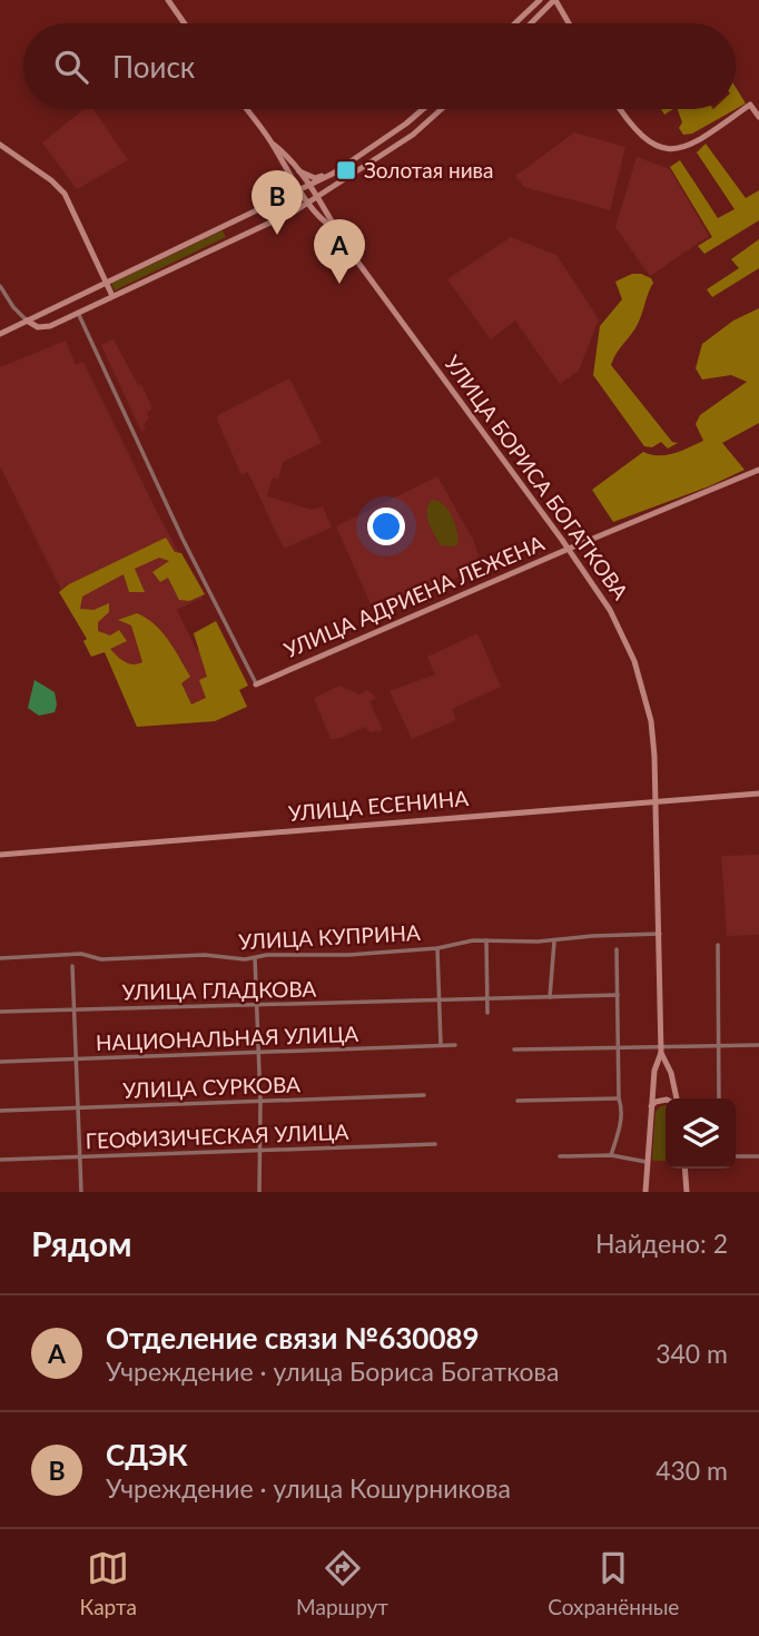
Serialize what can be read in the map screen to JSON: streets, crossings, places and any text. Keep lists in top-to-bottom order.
{
  "streets": {
    "main road": ["УЛИЦА БОРИСА БОГАТКОВА", "УЛИЦА АДРИЕНА ЛЕЖЕНА", "УЛИЦА ЕСЕНИНА"],
    "street": [
      "УЛИЦА КУПРИНА",
      "УЛИЦА ГЛАДКОВА",
      "НАЦИОНАЛЬНАЯ УЛИЦА",
      "УЛИЦА СУРКОВА",
      "ГЕОФИЗИЧЕСКАЯ УЛИЦА"
    ]
  },
  "crossings": [
    ["УЛИЦА БОРИСА БОГАТКОВА", "УЛИЦА АДРИЕНА ЛЕЖЕНА"],
    ["УЛИЦА БОРИСА БОГАТКОВА", "УЛИЦА ЕСЕНИНА"],
    ["УЛИЦА БОРИСА БОГАТКОВА", "УЛИЦА КУПРИНА"]
  ],
  "places": {
    "transit": ["Золотая нива"]
  },
  "page": {
    "search": "Поиск",
    "pins": ["B", "A"],
    "heading": ["Рядом", "Найдено: 2"],
    "list": [
      {
        "mark": "A",
        "name": "Отделение связи №630089",
        "note": "Учреждение · улица Бориса Богаткова",
        "value": "340 m"
      },
      {
        "mark": "B",
        "name": "СДЭК",
        "note": "Учреждение · улица Кошурникова",
        "value": "430 m"
      }
    ],
    "nav": ["Карта", "Маршрут", "Сохранённые"]
  }
}
